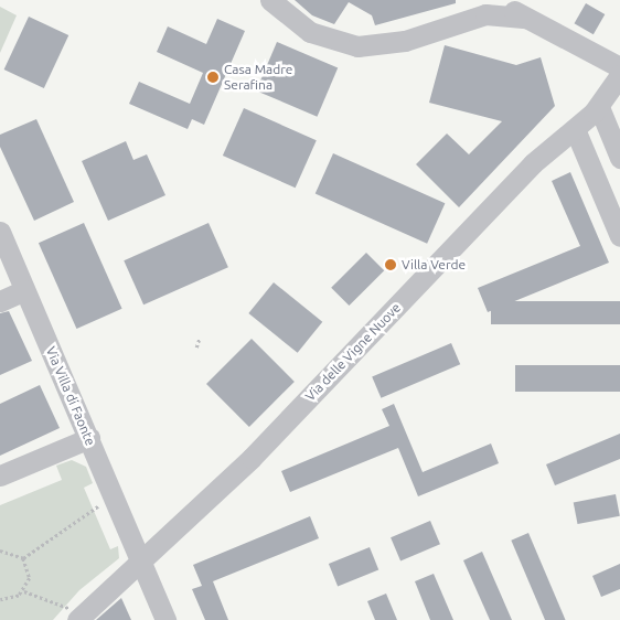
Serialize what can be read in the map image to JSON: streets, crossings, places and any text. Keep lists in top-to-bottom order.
{
  "streets": {
    "street": ["Via delle Vigne Nuove", "Via Villa di Faonte"]
  },
  "crossings": [
    ["Via delle Vigne Nuove", "Via Villa di Faonte"]
  ],
  "places": ["Casa Madre Serafina", "Villa Verde"]
}
